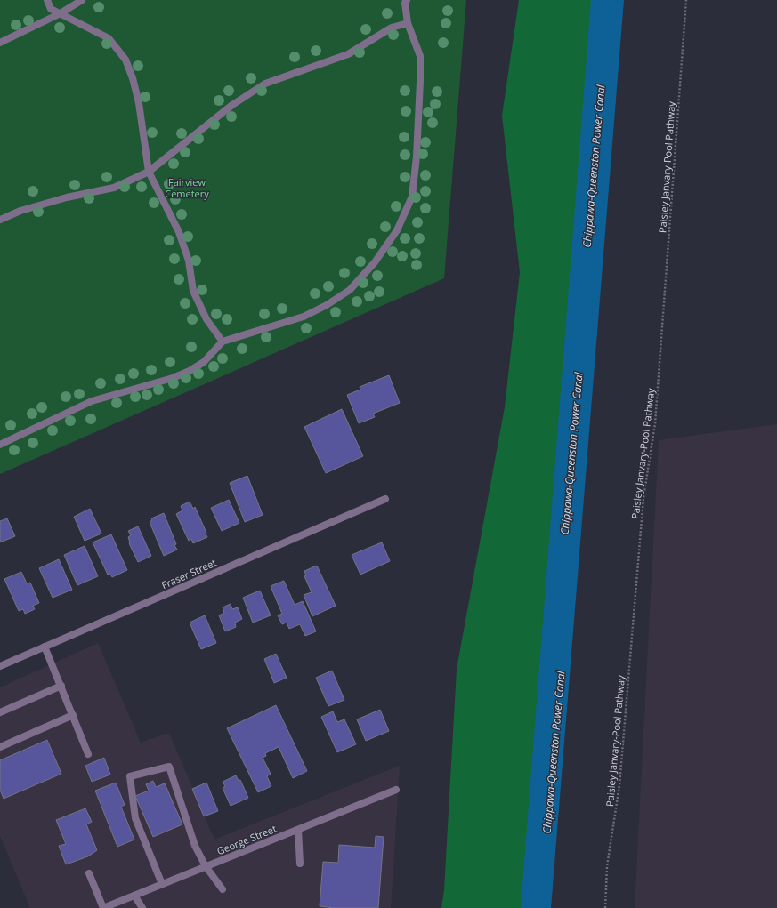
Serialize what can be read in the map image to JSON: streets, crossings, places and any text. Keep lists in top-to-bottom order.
{
  "streets": {
    "street": ["Fraser Street", "George Street"],
    "path": ["Paisley Janvary-Pool Pathway"]
  },
  "water": ["Chippawa-Queenston Power Canal"],
  "parks": ["Fairview Cemetery"]
}
